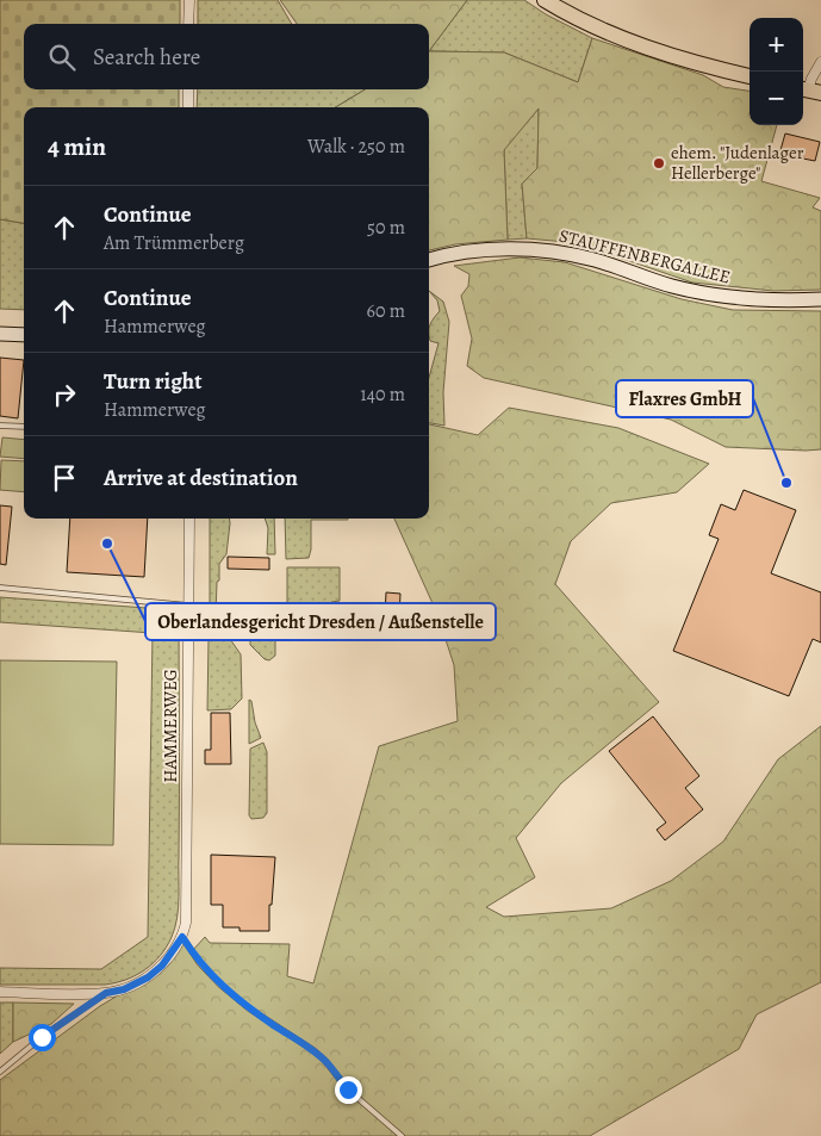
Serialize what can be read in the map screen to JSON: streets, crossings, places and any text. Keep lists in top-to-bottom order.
{
  "streets": {
    "main road": ["STAUFFENBERGALLEE"],
    "street": ["HAMMERWEG"]
  },
  "places": ["ehem. \"Judenlager Hellerberge\"", "Flaxres GmbH", "Oberlandesgericht Dresden / Außenstelle"],
  "page": {
    "map_buttons": ["+", "−"],
    "search": "Search here",
    "heading": ["4 min", "Walk · 250 m"],
    "list": [
      ["Continue", "Am Trümmerberg", "50 m"],
      ["Continue", "Hammerweg", "60 m"],
      ["Turn right", "Hammerweg", "140 m"],
      "Arrive at destination"
    ]
  }
}
